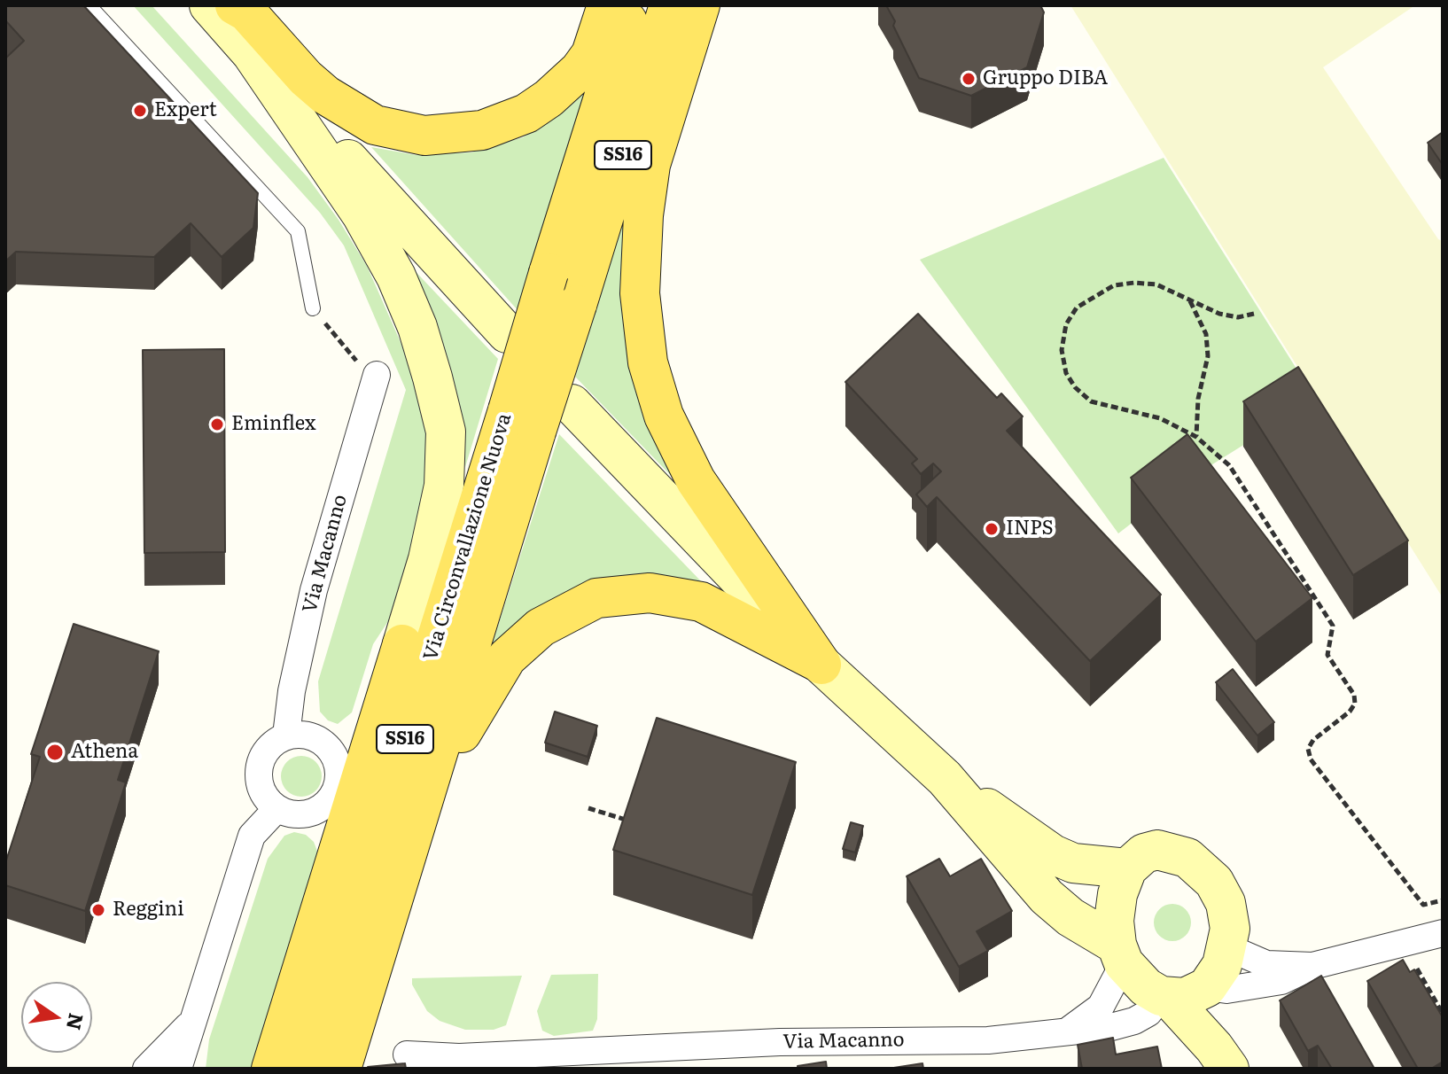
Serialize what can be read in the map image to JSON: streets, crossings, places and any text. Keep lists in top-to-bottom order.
{
  "streets": {
    "main road": ["SS16", "Via Circonvallazione Nuova"],
    "street": ["Via Macanno"]
  },
  "places": [
    "Gruppo DIBA",
    "Expert",
    "Eminflex",
    "INPS",
    "Athena",
    "Reggini"
  ],
  "north": "right"
}
